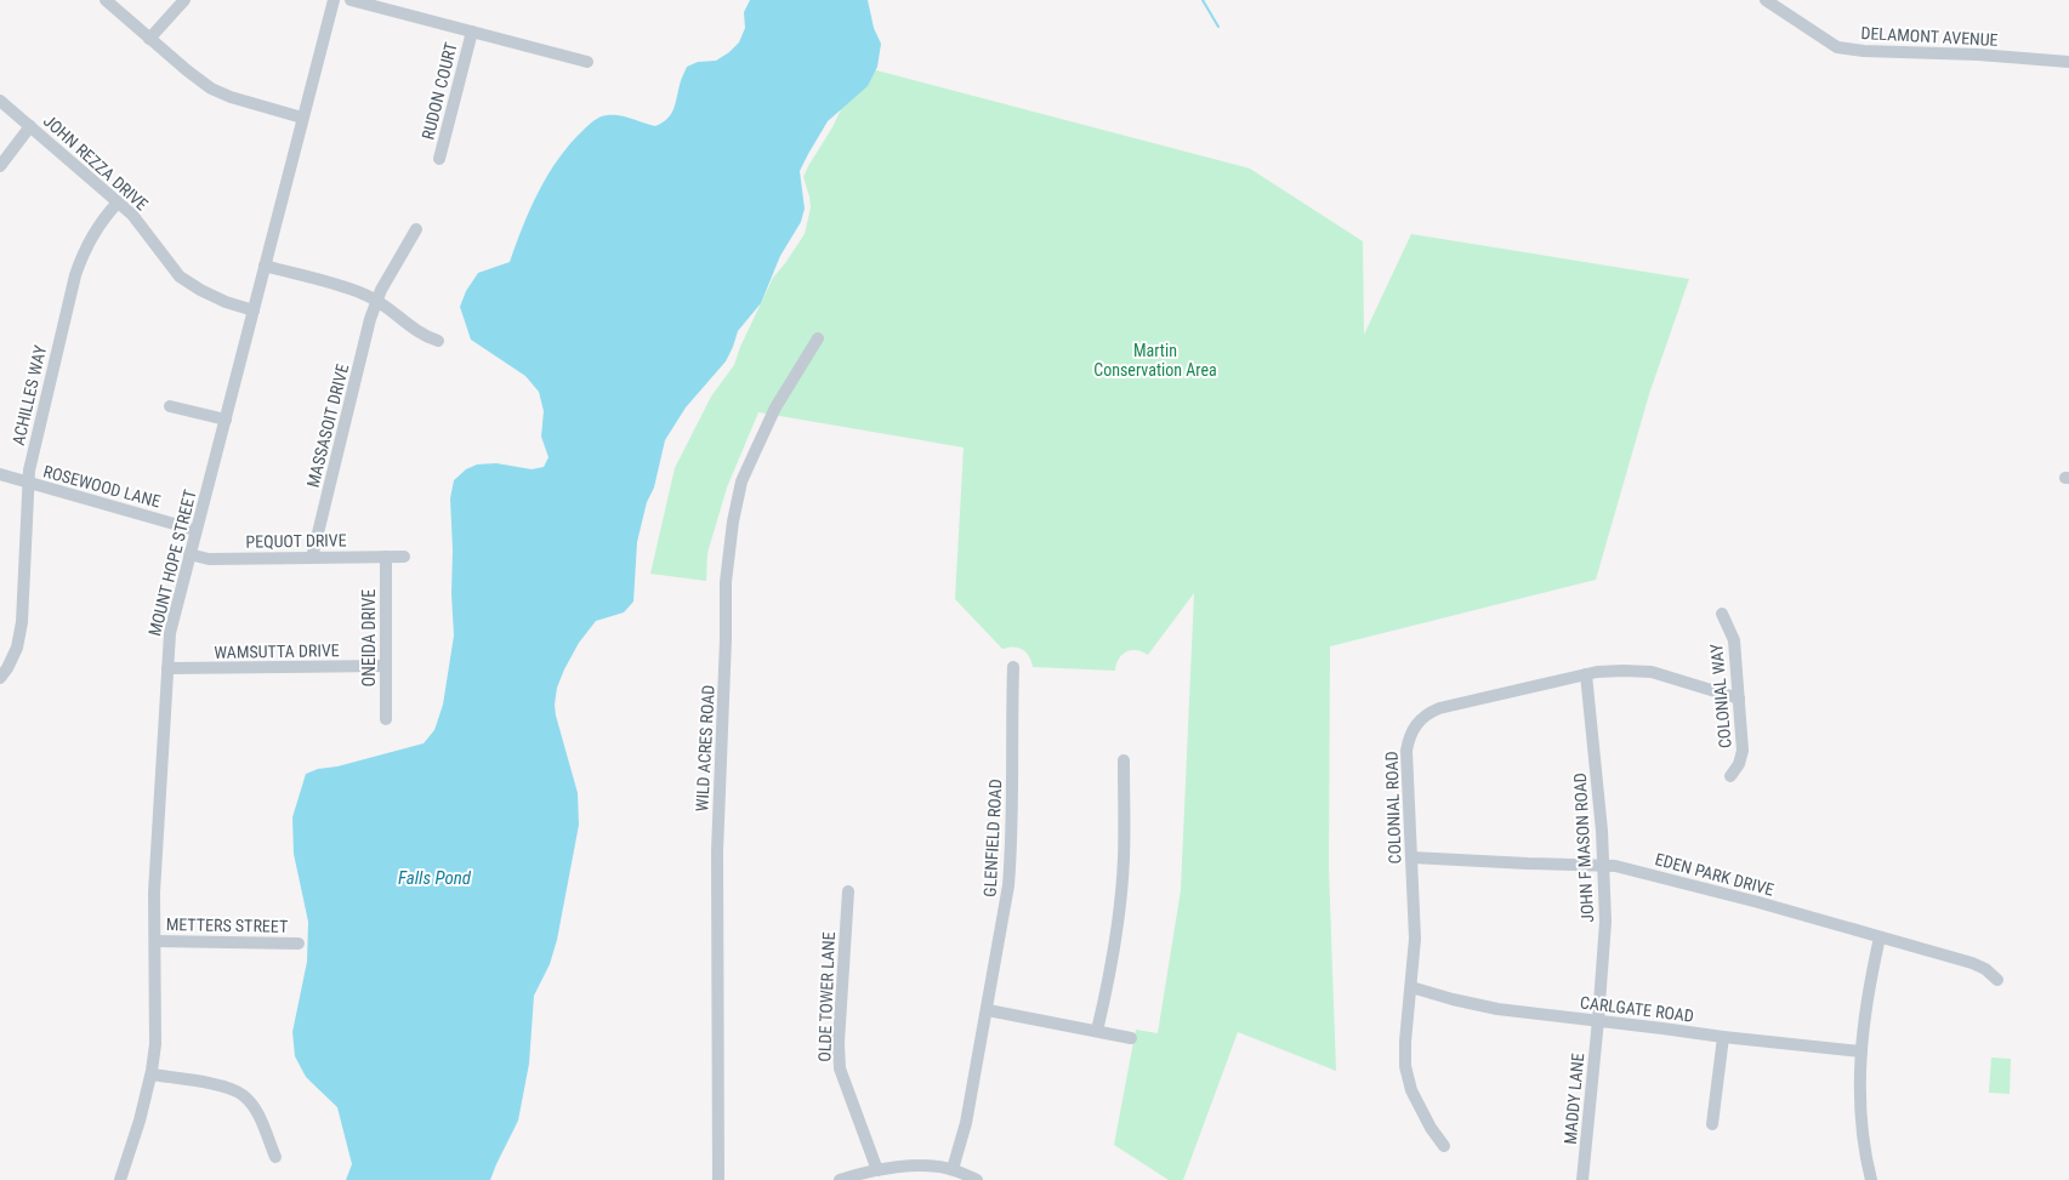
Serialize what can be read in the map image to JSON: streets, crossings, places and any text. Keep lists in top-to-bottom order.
{
  "streets": {
    "street": [
      "DELAMONT AVENUE",
      "RUDON COURT",
      "JOHN REZZA DRIVE",
      "ACHILLES WAY",
      "MASSASOIT DRIVE",
      "ROSEWOOD LANE",
      "PEQUOT DRIVE",
      "MOUNT HOPE STREET",
      "ONEIDA DRIVE",
      "WAMSUTTA DRIVE",
      "COLONIAL WAY",
      "WILD ACRES ROAD",
      "COLONIAL ROAD",
      "GLENFIELD ROAD",
      "JOHN F MASON ROAD",
      "EDEN PARK DRIVE",
      "METTERS STREET",
      "OLDE TOWER LANE",
      "CARLGATE ROAD",
      "MADDY LANE"
    ]
  },
  "crossings": [
    ["JOHN REZZA DRIVE", "ACHILLES WAY"],
    ["JOHN REZZA DRIVE", "MOUNT HOPE STREET"],
    ["ACHILLES WAY", "ROSEWOOD LANE"],
    ["MASSASOIT DRIVE", "PEQUOT DRIVE"],
    ["ROSEWOOD LANE", "MOUNT HOPE STREET"],
    ["PEQUOT DRIVE", "MOUNT HOPE STREET"],
    ["PEQUOT DRIVE", "ONEIDA DRIVE"],
    ["MOUNT HOPE STREET", "WAMSUTTA DRIVE"],
    ["MOUNT HOPE STREET", "METTERS STREET"],
    ["ONEIDA DRIVE", "WAMSUTTA DRIVE"],
    ["COLONIAL WAY", "COLONIAL ROAD"],
    ["COLONIAL ROAD", "JOHN F MASON ROAD"],
    ["COLONIAL ROAD", "EDEN PARK DRIVE"],
    ["COLONIAL ROAD", "CARLGATE ROAD"],
    ["JOHN F MASON ROAD", "EDEN PARK DRIVE"],
    ["JOHN F MASON ROAD", "CARLGATE ROAD"],
    ["JOHN F MASON ROAD", "MADDY LANE"],
    ["CARLGATE ROAD", "MADDY LANE"]
  ],
  "water": ["Falls Pond"],
  "parks": ["Martin Conservation Area"]
}
